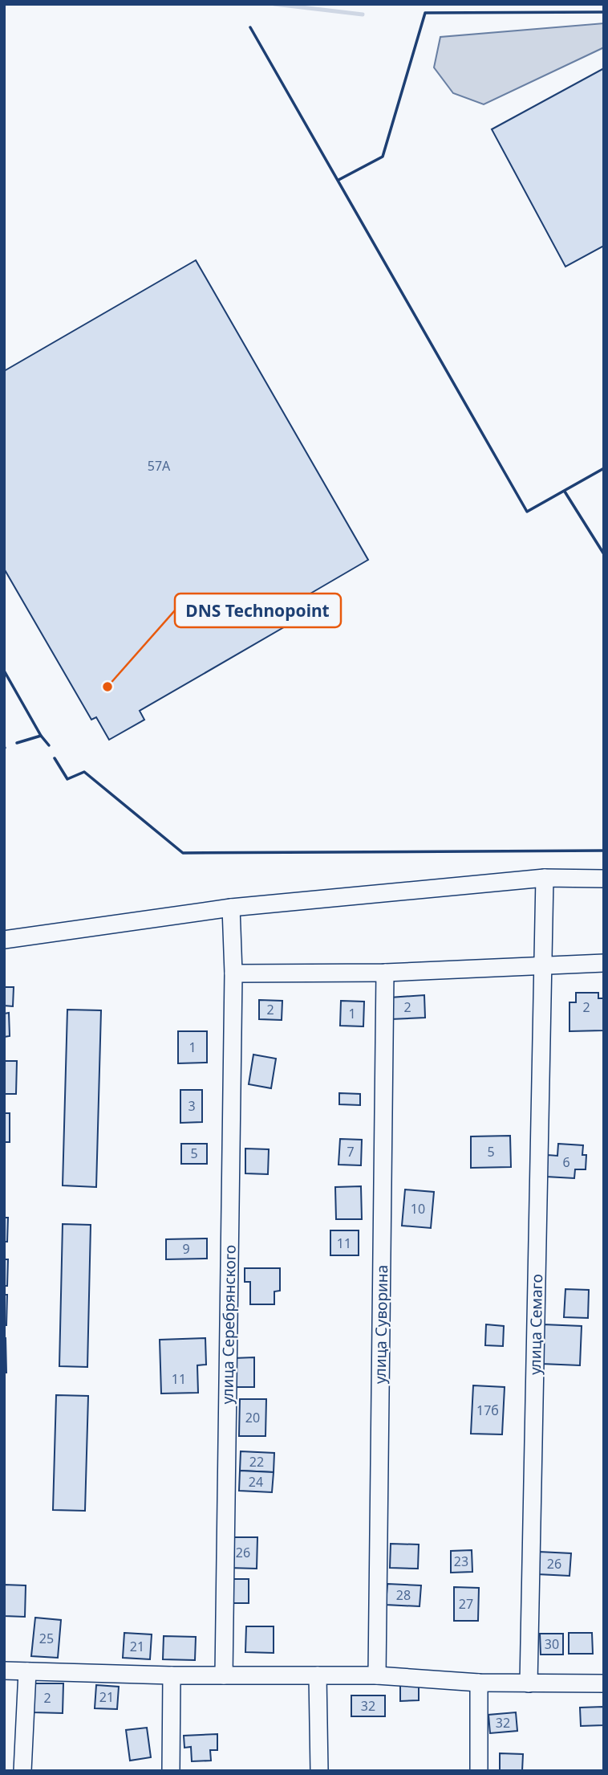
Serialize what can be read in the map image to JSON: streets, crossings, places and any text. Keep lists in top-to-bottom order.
{
  "streets": {
    "street": ["улица Серебрянского", "улица Суворина", "улица Семаго"]
  },
  "places": ["DNS Technopoint"],
  "house_numbers": [
    "57А",
    "2",
    "2",
    "2",
    "1",
    "1",
    "3",
    "7",
    "5",
    "5",
    "6",
    "10",
    "11",
    "9",
    "11",
    "17б",
    "20",
    "22",
    "24",
    "26",
    "23",
    "26",
    "28",
    "27",
    "25",
    "30",
    "21",
    "21",
    "2",
    "32",
    "32"
  ]
}
